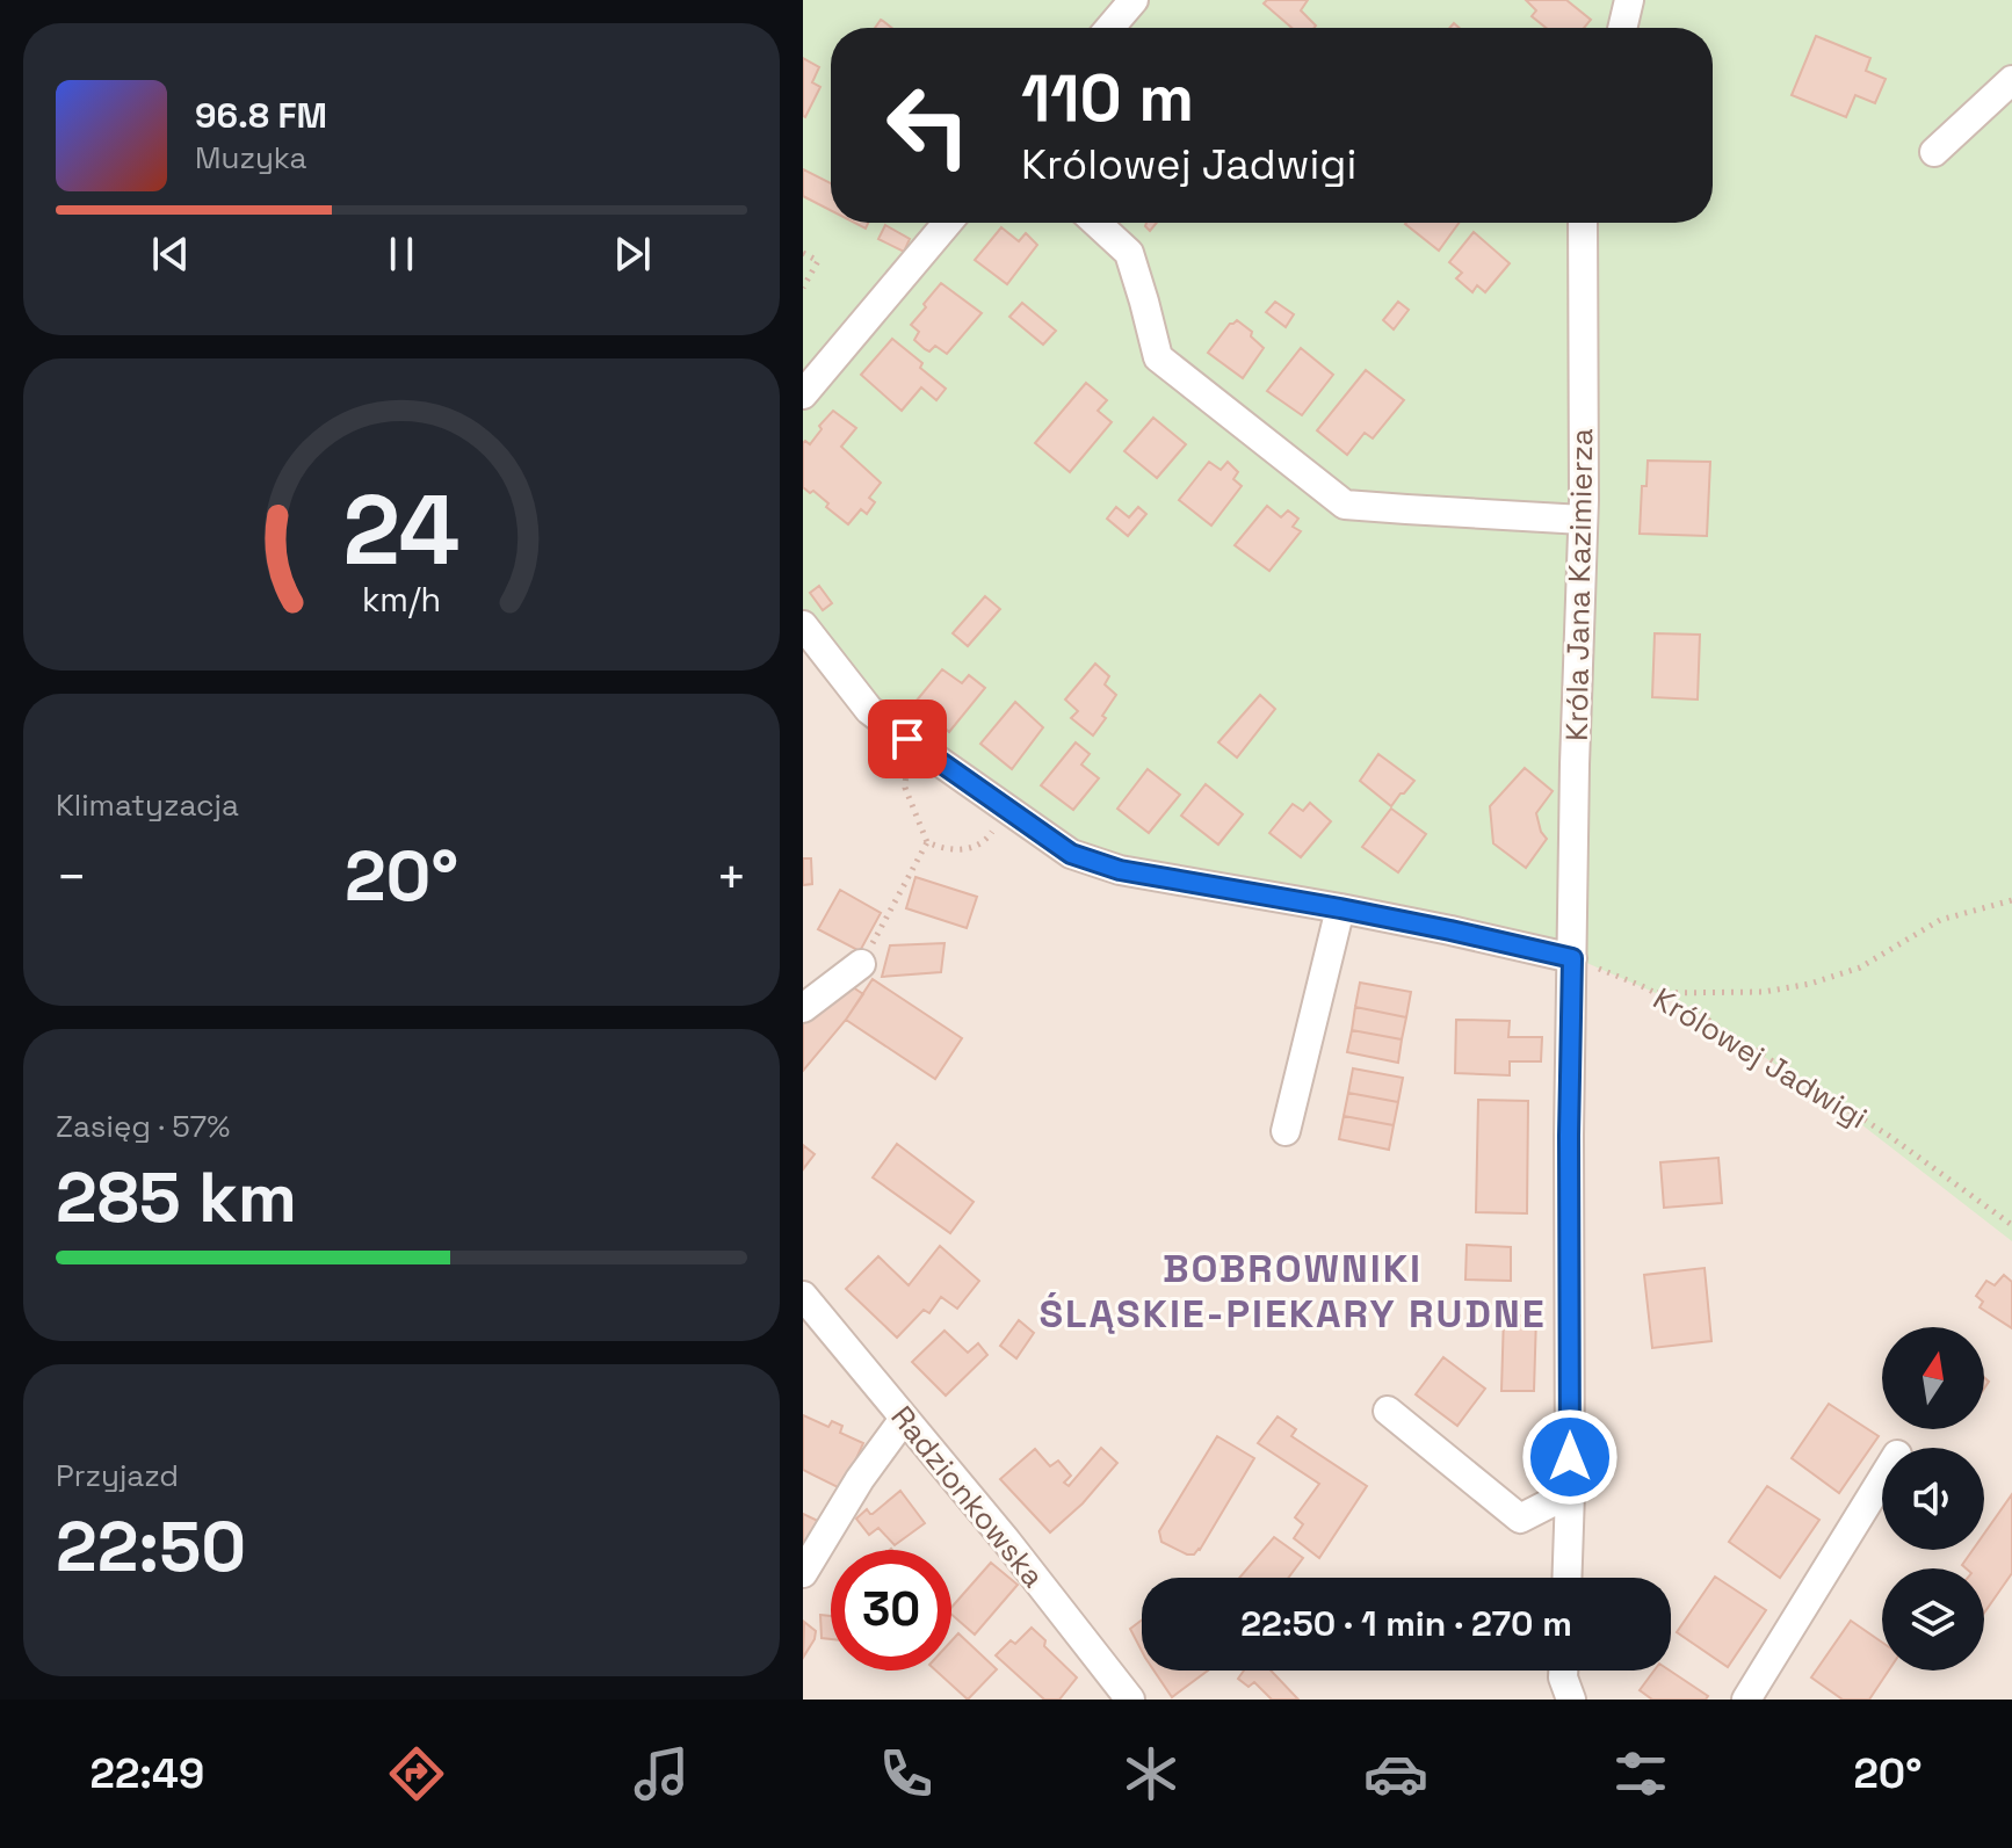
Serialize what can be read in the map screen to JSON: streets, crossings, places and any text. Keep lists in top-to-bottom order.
{
  "streets": {
    "street": ["Króla Jana Kazimierza", "Radzionkowska"],
    "path": ["Królowej Jadwigi"]
  },
  "crossings": [
    ["Króla Jana Kazimierza", "Królowej Jadwigi"]
  ],
  "districts": ["BOBROWNIKI ŚLĄSKIE-PIEKARY RUDNE"],
  "north": "top",
  "page": {
    "turn": ["110 m", "Królowej Jadwigi"],
    "song": ["96.8 FM", "Muzyka"],
    "tile": [
      "Klimatyzacja",
      ["Zasięg · 57%", "285 km"],
      ["Przyjazd", "22:50"]
    ],
    "heat": ["−", "20°", "+"],
    "limit": "30",
    "trip": "22:50 · 1 min · 270 m",
    "tabs": ["22:49", "20°"],
    "gauge": ["24", "km/h"]
  }
}
